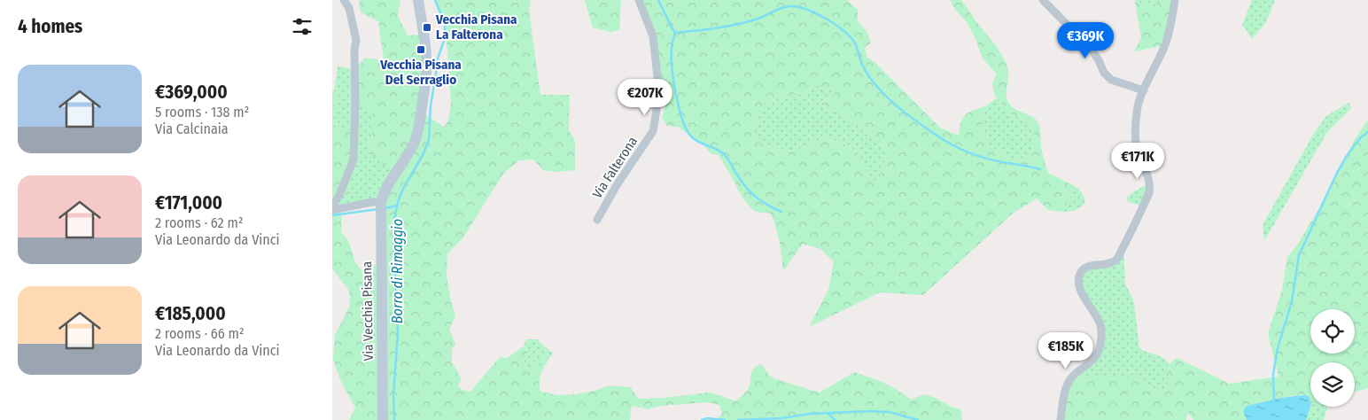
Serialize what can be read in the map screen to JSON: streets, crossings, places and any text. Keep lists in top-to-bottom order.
{
  "streets": {
    "main road": ["Via Vecchia Pisana"],
    "street": ["Via Falterona"]
  },
  "water": ["Borro di Rimaggio"],
  "places": {
    "transit": ["Vecchia Pisana La Falterona", "Vecchia Pisana Del Serraglio"]
  },
  "page": {
    "heading": "4 homes",
    "price": [
      "€369K",
      "€207K",
      "€171K",
      "€185K"
    ],
    "list": [
      {
        "name": "€369,000",
        "note": "5 rooms · 138 m² · Via Calcinaia"
      },
      {
        "name": "€171,000",
        "note": "2 rooms · 62 m² · Via Leonardo da Vinci"
      },
      {
        "name": "€185,000",
        "note": "2 rooms · 66 m² · Via Leonardo da Vinci"
      }
    ]
  }
}
